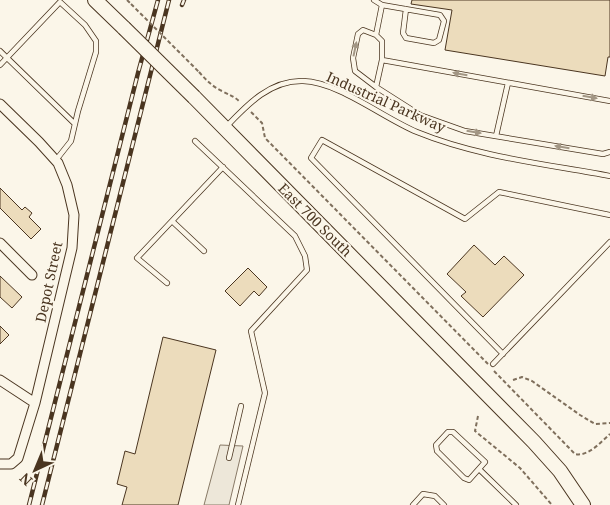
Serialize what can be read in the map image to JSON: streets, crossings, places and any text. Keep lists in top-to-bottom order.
{
  "streets": {
    "main road": ["East 700 South"],
    "street": ["Depot Street"],
    "lane": ["Industrial Parkway"]
  },
  "crossings": [
    ["Industrial Parkway", "East 700 South"]
  ],
  "north": "bottom left"
}
